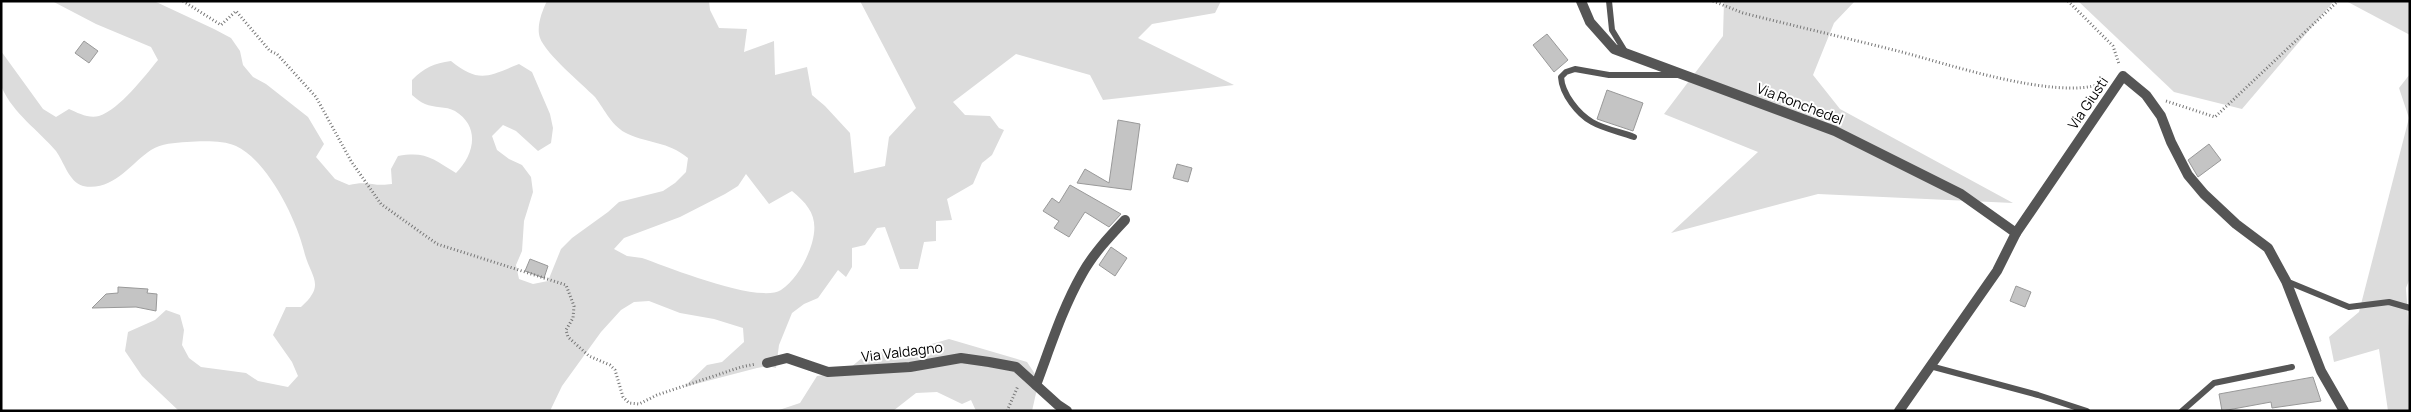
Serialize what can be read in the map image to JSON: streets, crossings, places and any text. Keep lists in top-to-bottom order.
{
  "streets": {
    "street": ["Via Giusti", "Via Ronchedel", "Via Valdagno"]
  },
  "crossings": [
    ["Via Giusti", "Via Ronchedel"]
  ]
}
